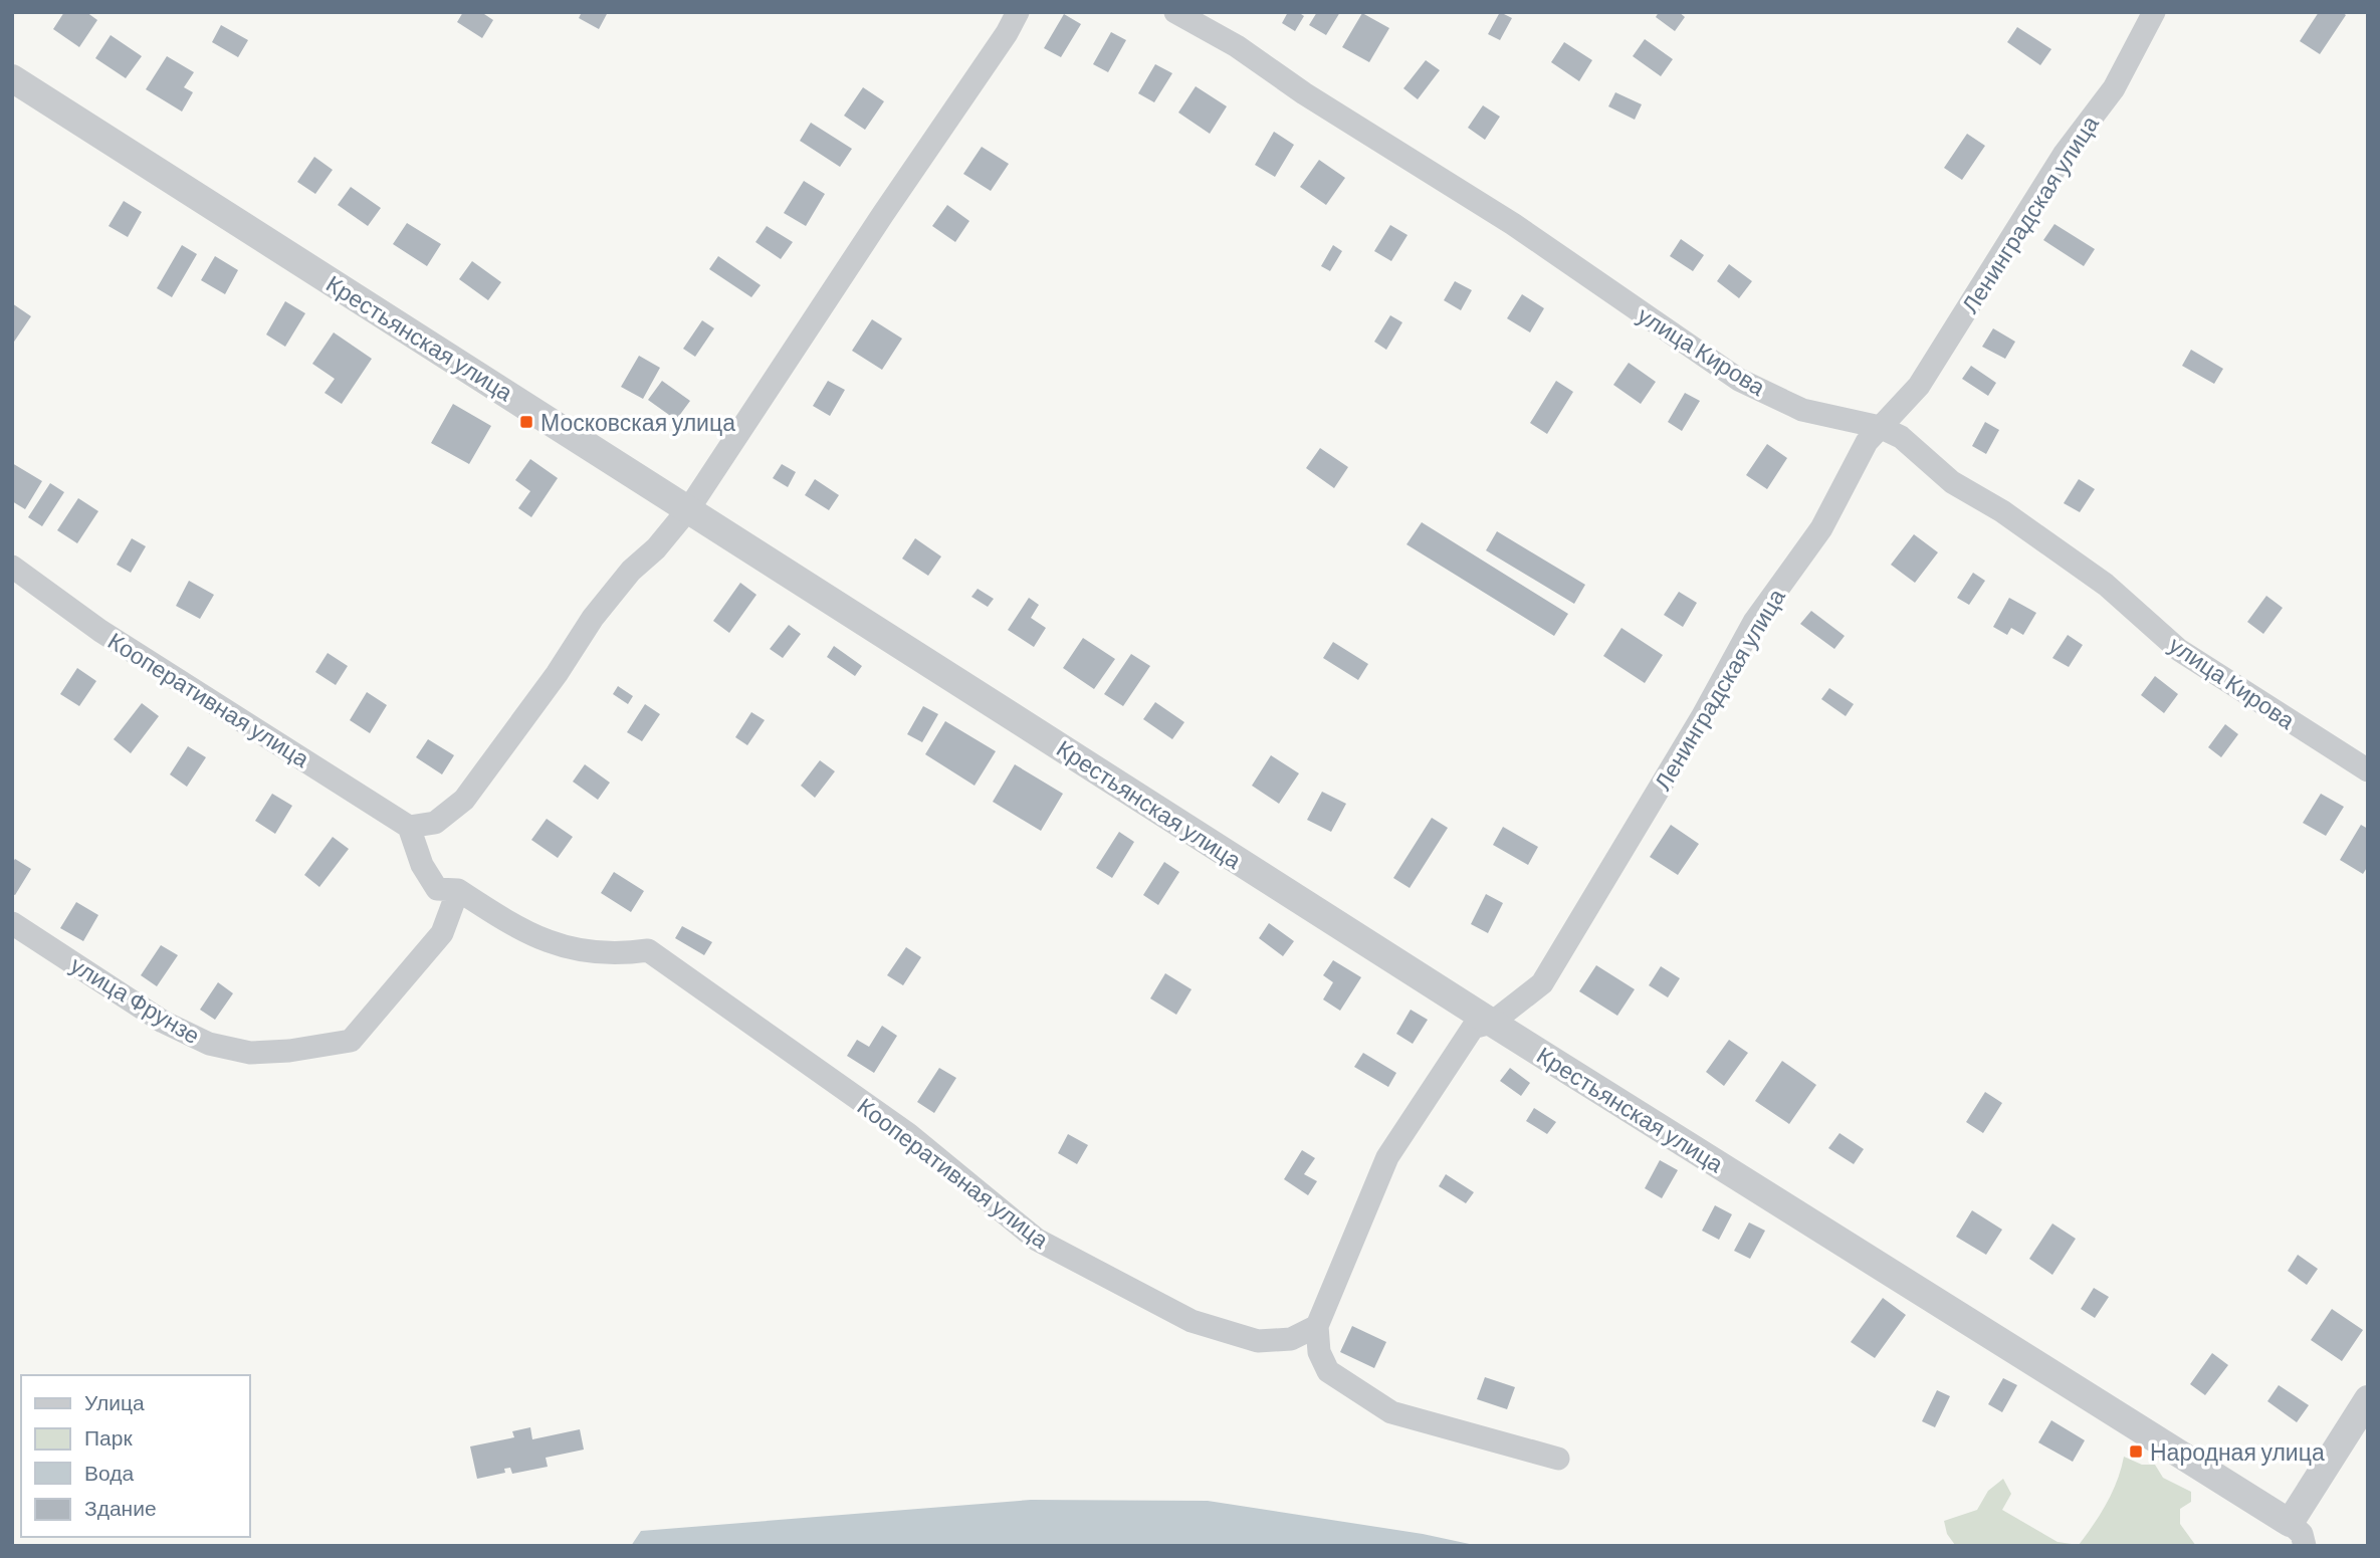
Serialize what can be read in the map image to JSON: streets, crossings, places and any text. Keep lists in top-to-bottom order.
{
  "streets": {
    "street": [
      "Ленинградская улица",
      "Крестьянская улица",
      "улица Кирова",
      "Кооперативная улица",
      "улица Фрунзе"
    ]
  },
  "crossings": [
    ["Ленинградская улица", "Крестьянская улица"],
    ["Ленинградская улица", "улица Кирова"],
    ["Ленинградская улица", "Кооперативная улица"],
    ["Кооперативная улица", "улица Фрунзе"]
  ],
  "places": {
    "transit": ["Московская улица", "Народная улица"]
  },
  "legend": [
    "Улица",
    "Парк",
    "Вода",
    "Здание"
  ]
}
